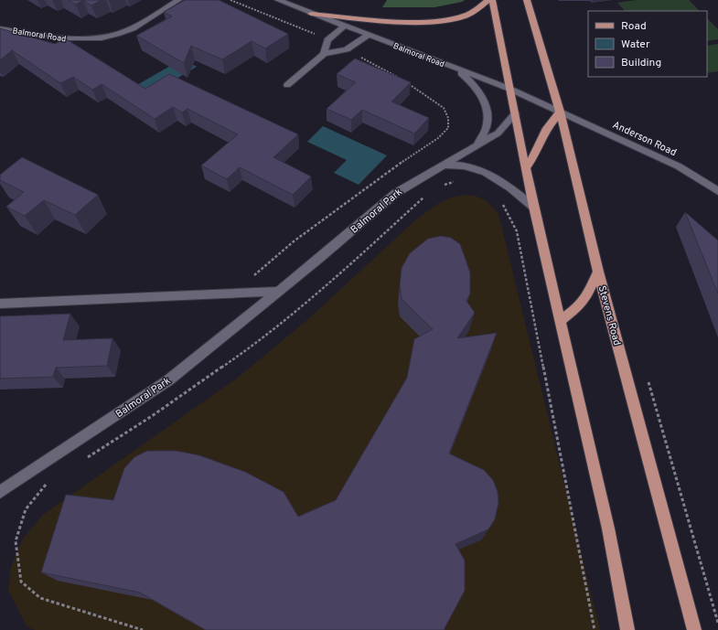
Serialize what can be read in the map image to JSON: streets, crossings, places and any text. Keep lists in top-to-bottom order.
{
  "streets": {
    "main road": ["Stevens Road"],
    "street": ["Balmoral Road", "Anderson Road", "Balmoral Park"]
  },
  "crossings": [
    ["Balmoral Road", "Anderson Road"],
    ["Balmoral Road", "Stevens Road"],
    ["Anderson Road", "Stevens Road"]
  ],
  "legend": ["Road", "Water", "Building"]
}
